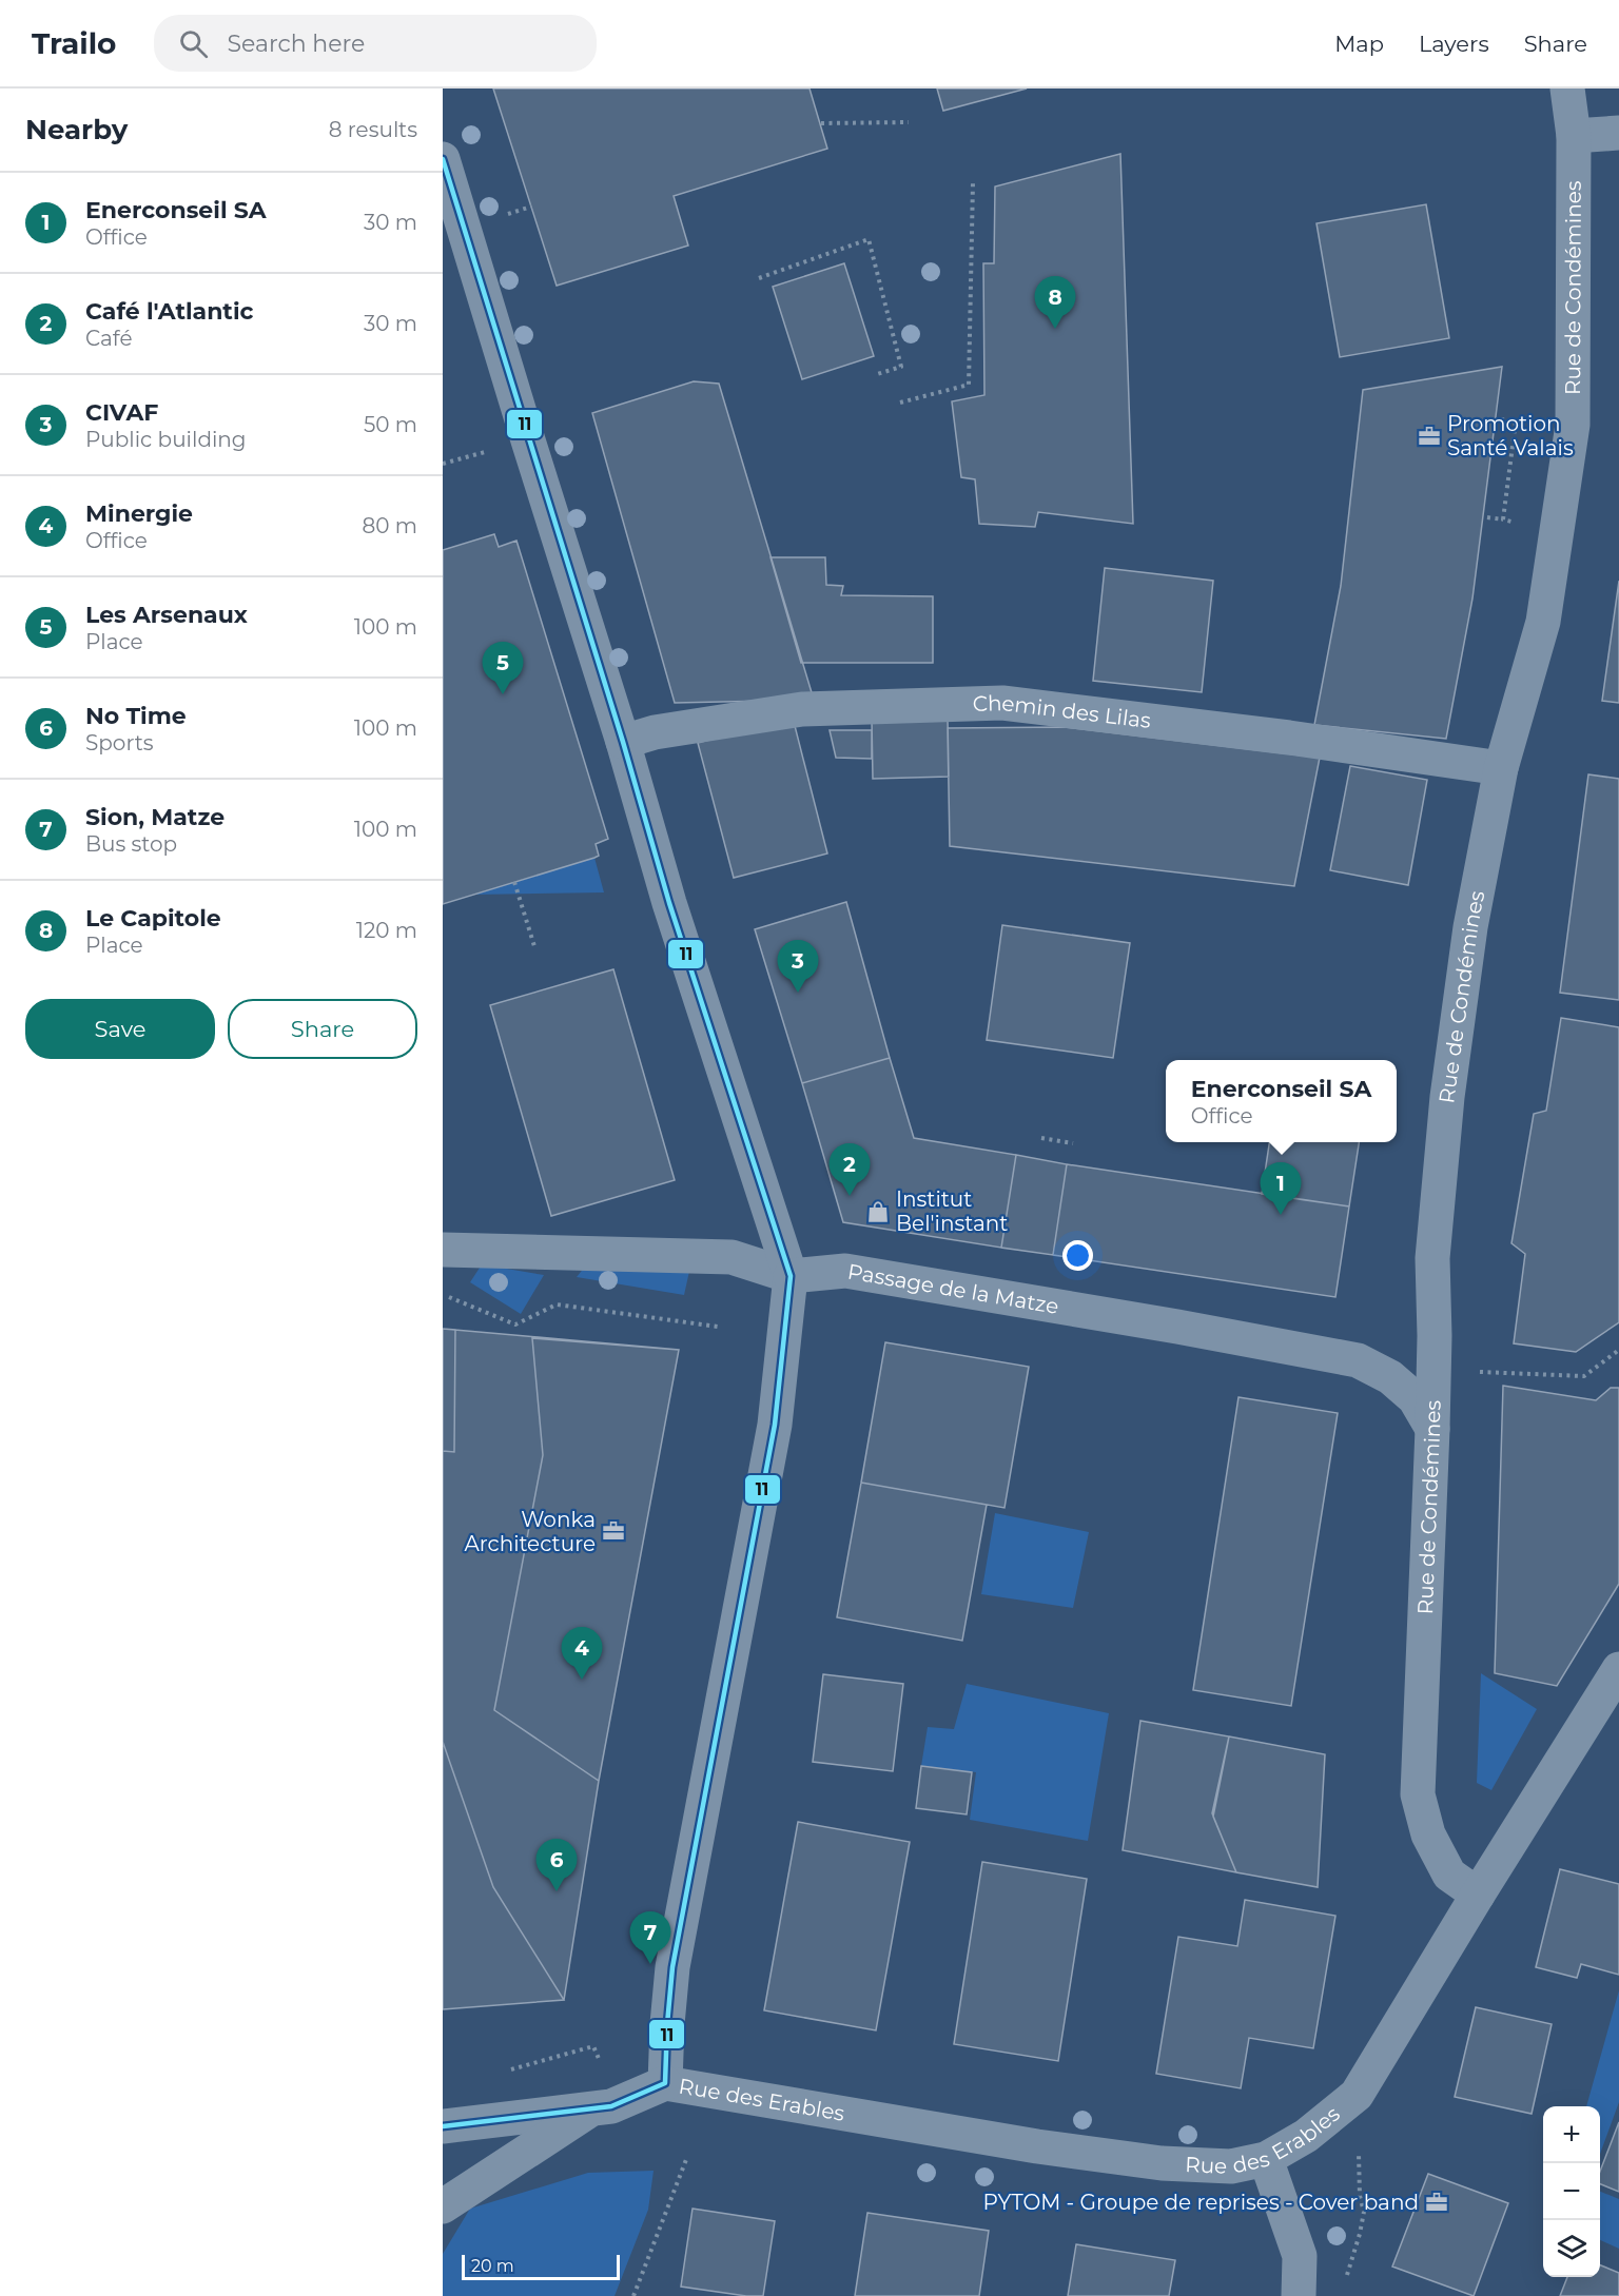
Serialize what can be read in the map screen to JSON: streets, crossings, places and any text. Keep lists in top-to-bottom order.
{
  "streets": {
    "street": [
      "Rue de Condémines",
      "Chemin des Lilas",
      "Passage de la Matze",
      "Rue des Erables"
    ]
  },
  "crossings": [
    ["Rue de Condémines", "Chemin des Lilas"],
    ["Rue de Condémines", "Passage de la Matze"],
    ["Rue de Condémines", "Rue des Erables"]
  ],
  "places": {
    "office": ["Promotion Santé Valais", "Wonka Architecture", "PYTOM - Groupe de reprises - Cover band"],
    "shop": ["Institut Bel'instant"]
  },
  "lines": ["transit line 11"],
  "scale_bar": "20 m",
  "page": {
    "header": "Trailo",
    "search": "Search here",
    "nav": ["Map", "Layers", "Share"],
    "heading": ["Nearby", "8 results"],
    "list": [
      {
        "mark": "1",
        "name": "Enerconseil SA",
        "note": "Office",
        "value": "30 m"
      },
      {
        "mark": "2",
        "name": "Café l'Atlantic",
        "note": "Café",
        "value": "30 m"
      },
      {
        "mark": "3",
        "name": "CIVAF",
        "note": "Public building",
        "value": "50 m"
      },
      {
        "mark": "4",
        "name": "Minergie",
        "note": "Office",
        "value": "80 m"
      },
      {
        "mark": "5",
        "name": "Les Arsenaux",
        "note": "Place",
        "value": "100 m"
      },
      {
        "mark": "6",
        "name": "No Time",
        "note": "Sports",
        "value": "100 m"
      },
      {
        "mark": "7",
        "name": "Sion, Matze",
        "note": "Bus stop",
        "value": "100 m"
      },
      {
        "mark": "8",
        "name": "Le Capitole",
        "note": "Place",
        "value": "120 m"
      }
    ],
    "pins": [
      "8",
      "5",
      "3",
      "2",
      "1",
      "4",
      "6",
      "7"
    ],
    "buttons": ["Save", "Share"],
    "popup": ["Enerconseil SA", "Office"],
    "map_buttons": ["+", "−"],
    "scale": "20 m"
  }
}
